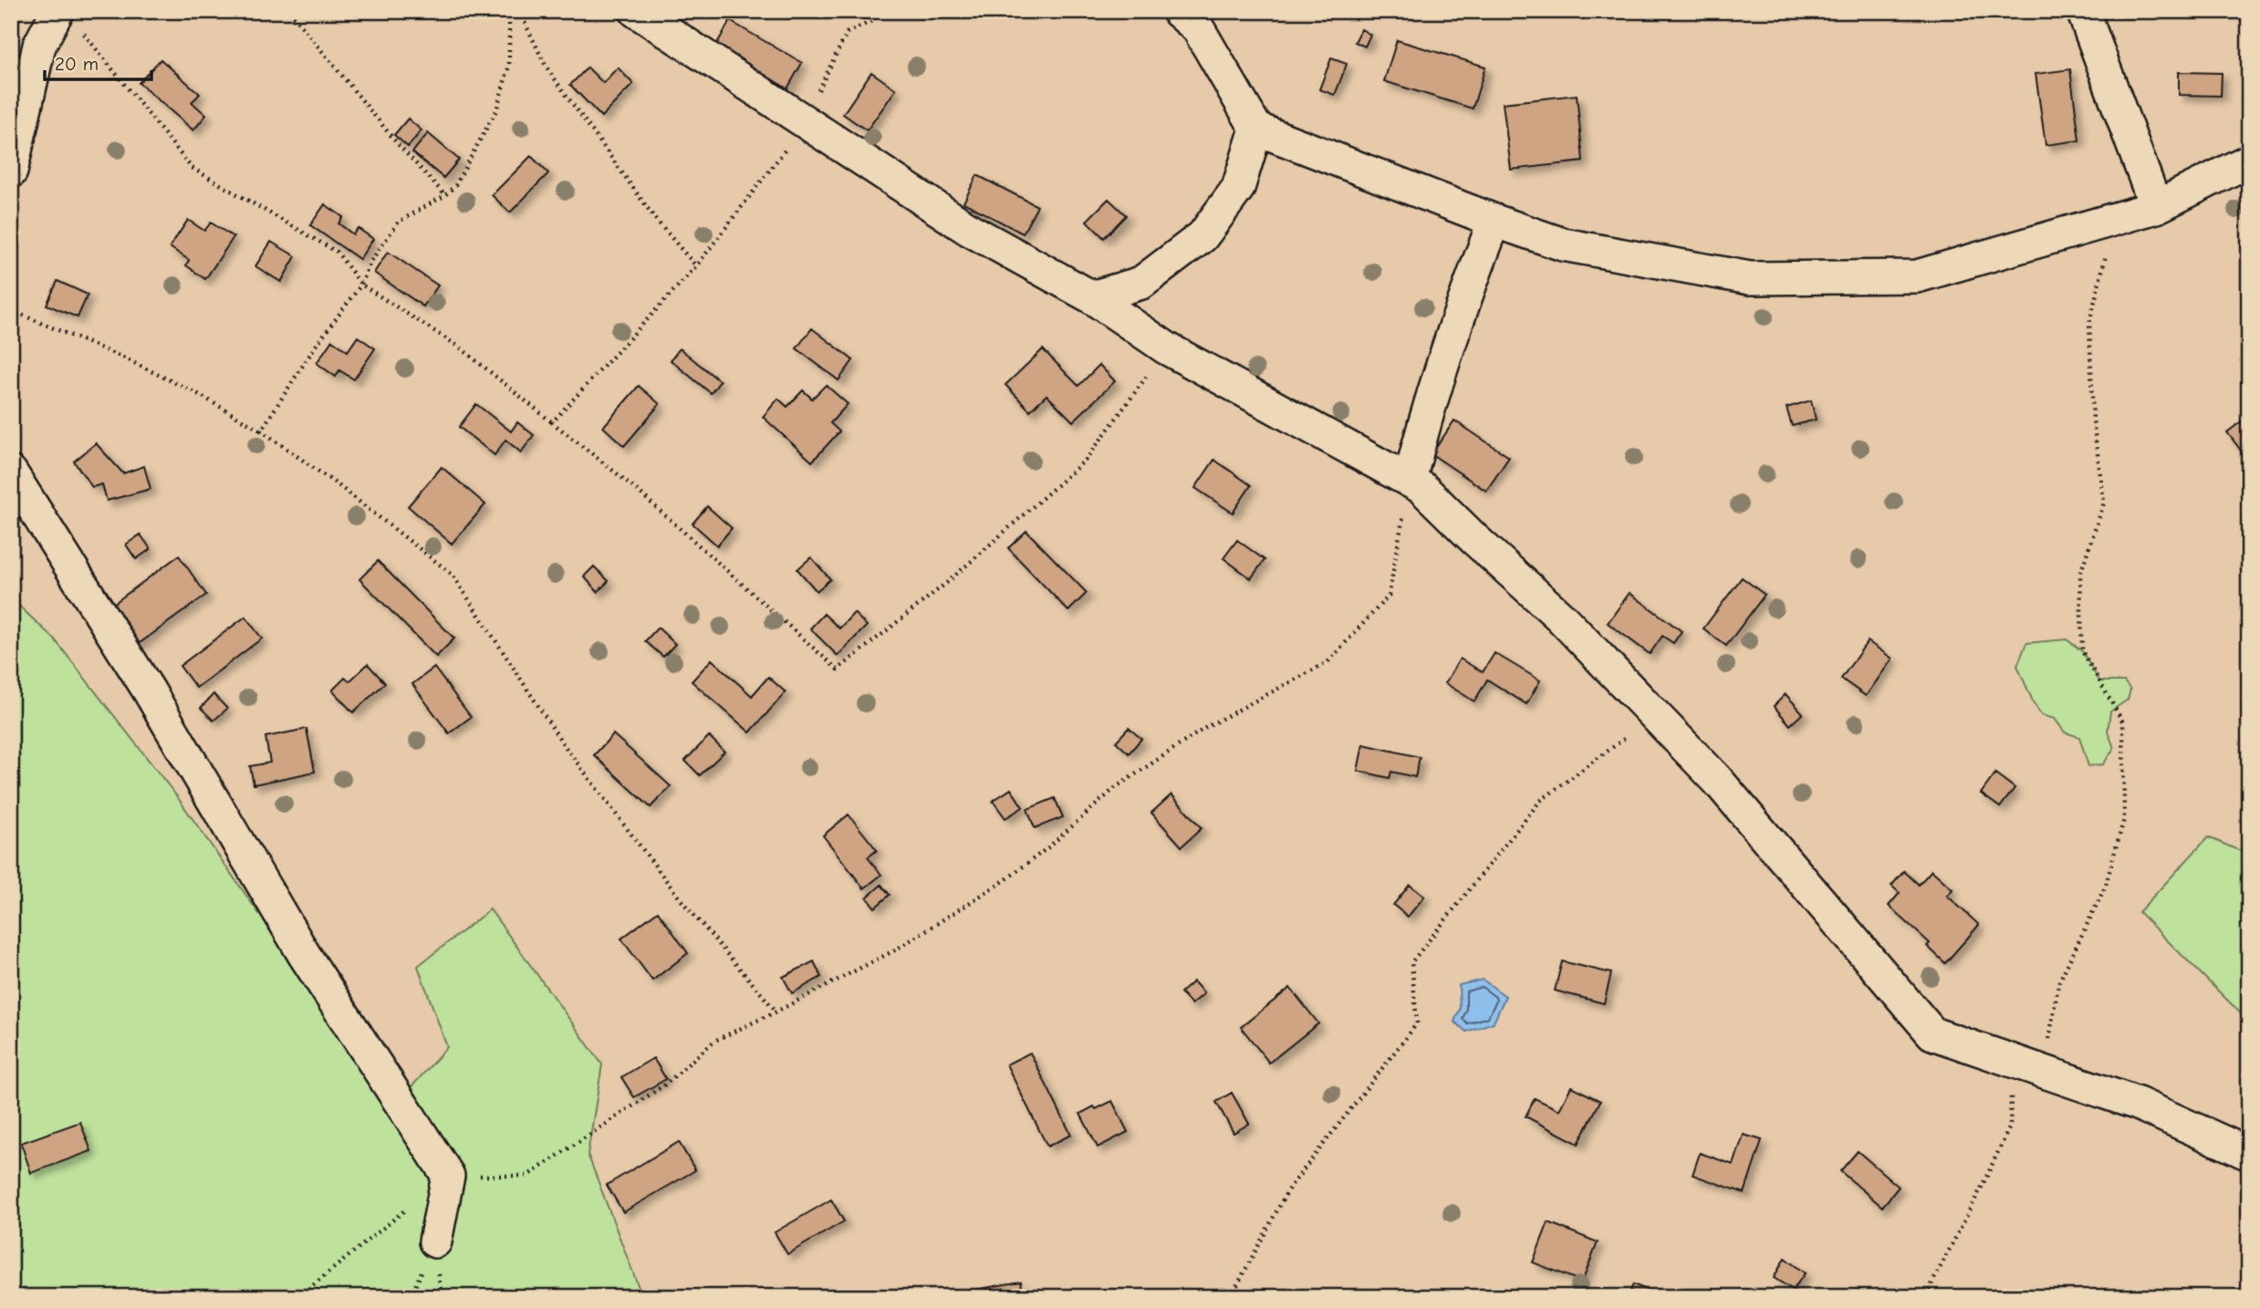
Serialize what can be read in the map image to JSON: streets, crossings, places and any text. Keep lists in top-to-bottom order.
{
  "scale_bar": "20 m"
}
